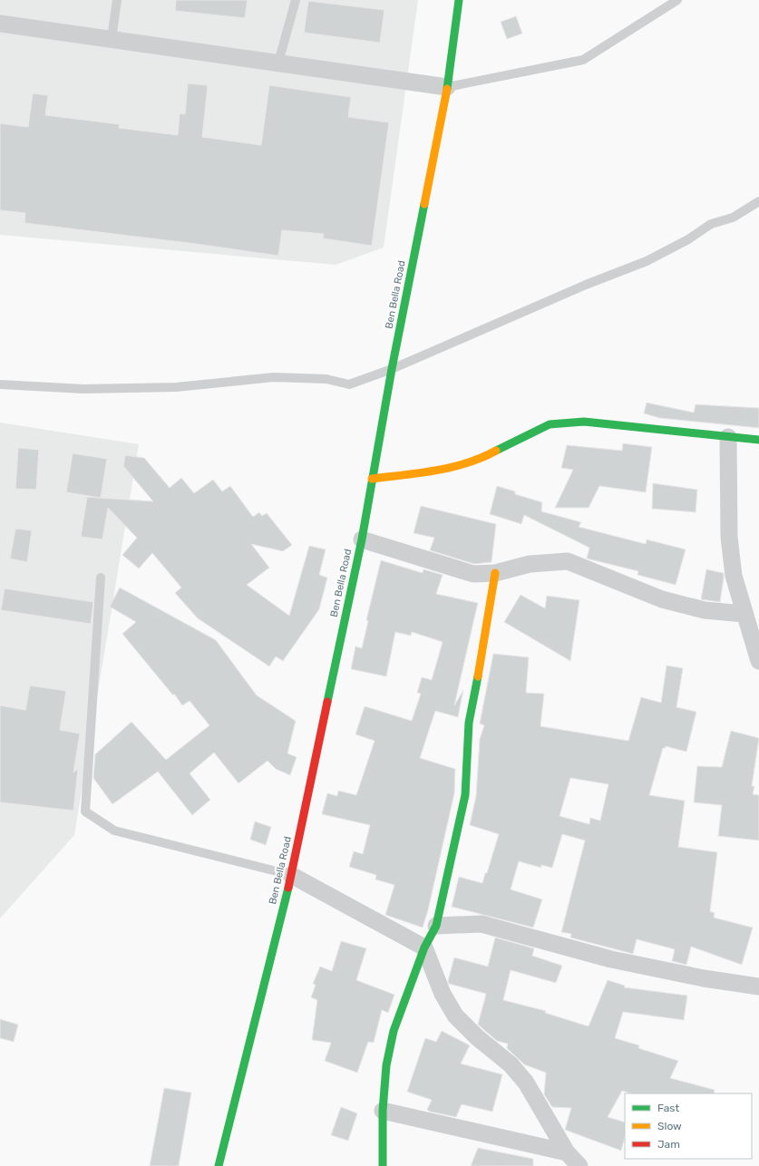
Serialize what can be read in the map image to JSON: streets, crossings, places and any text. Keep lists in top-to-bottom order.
{
  "streets": {
    "main road": ["Ben Bella Road"]
  },
  "legend": ["Fast", "Slow", "Jam"]
}
